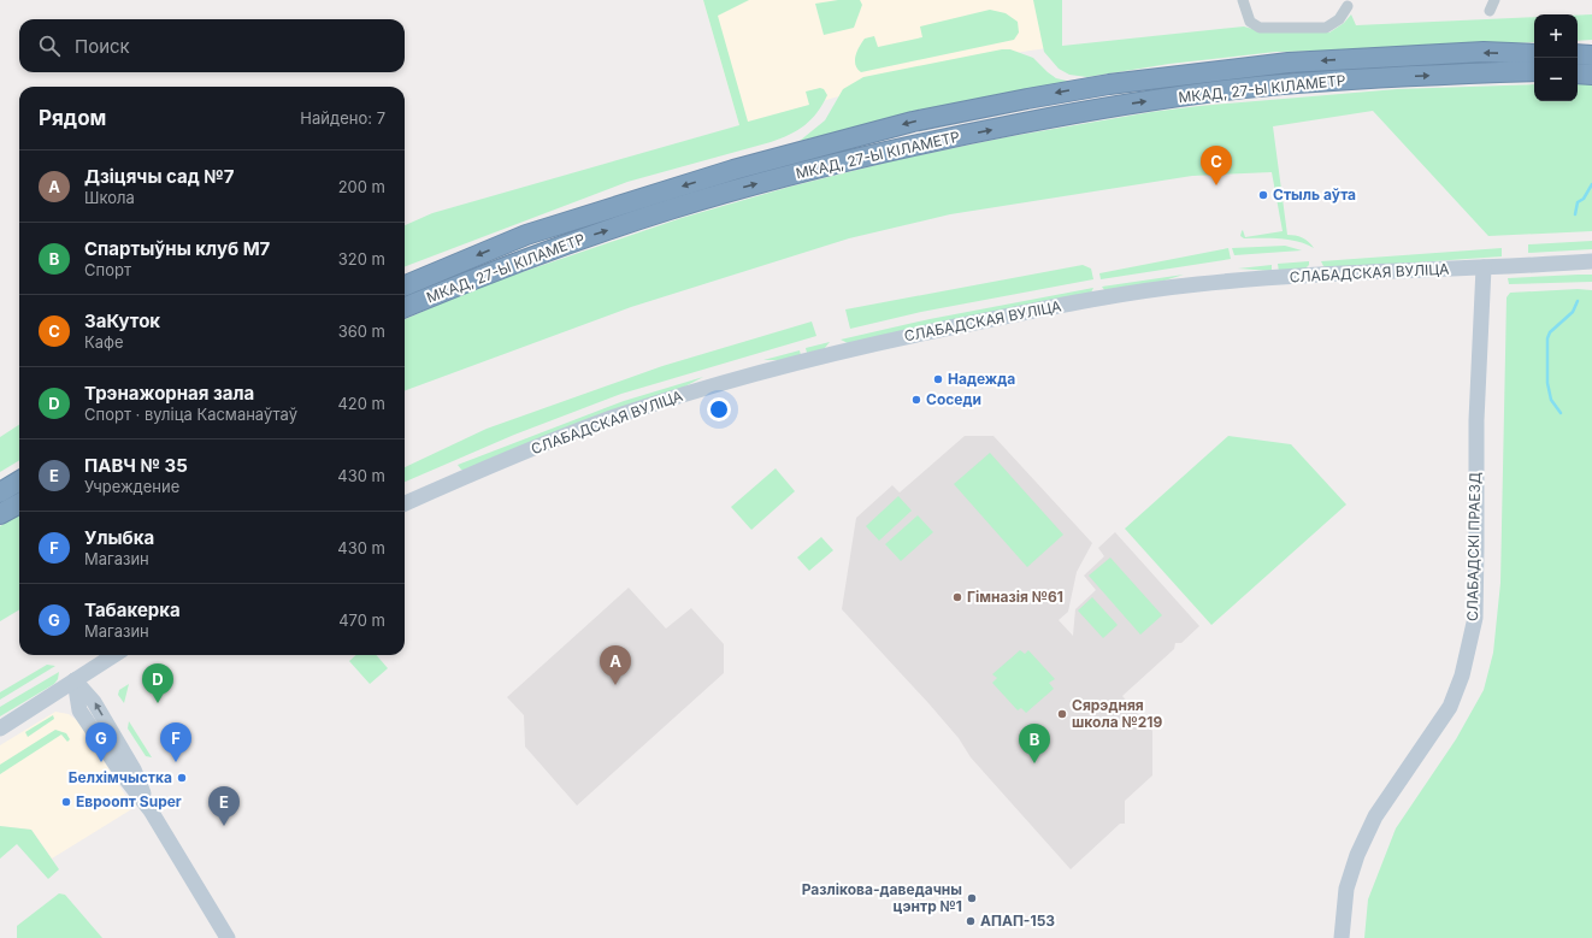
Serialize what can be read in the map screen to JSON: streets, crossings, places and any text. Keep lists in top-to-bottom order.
{
  "streets": {
    "highway": ["МКАД, 27-Ы КІЛАМЕТР"],
    "main road": ["СЛАБАДСКАЯ ВУЛІЦА", "СЛАБАДСКІ ПРАЕЗД"]
  },
  "crossings": [
    ["СЛАБАДСКАЯ ВУЛІЦА", "СЛАБАДСКІ ПРАЕЗД"]
  ],
  "places": [
    "Стыль аўта",
    "Надежда",
    "Соседи",
    "Гімназія №61",
    "Сярэдняя школа №219",
    "Белхімчыстка",
    "Евроопт Super",
    "Разлікова-даведачны цэнтр №1",
    "АПАП-153"
  ],
  "page": {
    "map_buttons": ["+", "−"],
    "search": "Поиск",
    "heading": ["Рядом", "Найдено: 7"],
    "pins": [
      "C",
      "A",
      "D",
      "F",
      "G",
      "B",
      "E"
    ],
    "list": [
      {
        "mark": "A",
        "name": "Дзіцячы сад №7",
        "note": "Школа",
        "value": "200 m"
      },
      {
        "mark": "B",
        "name": "Спартыўны клуб М7",
        "note": "Спорт",
        "value": "320 m"
      },
      {
        "mark": "C",
        "name": "ЗаКуток",
        "note": "Кафе",
        "value": "360 m"
      },
      {
        "mark": "D",
        "name": "Трэнажорная зала",
        "note": "Спорт · вуліца Касманаўтаў",
        "value": "420 m"
      },
      {
        "mark": "E",
        "name": "ПАВЧ № 35",
        "note": "Учреждение",
        "value": "430 m"
      },
      {
        "mark": "F",
        "name": "Улыбка",
        "note": "Магазин",
        "value": "430 m"
      },
      {
        "mark": "G",
        "name": "Табакерка",
        "note": "Магазин",
        "value": "470 m"
      }
    ]
  }
}
